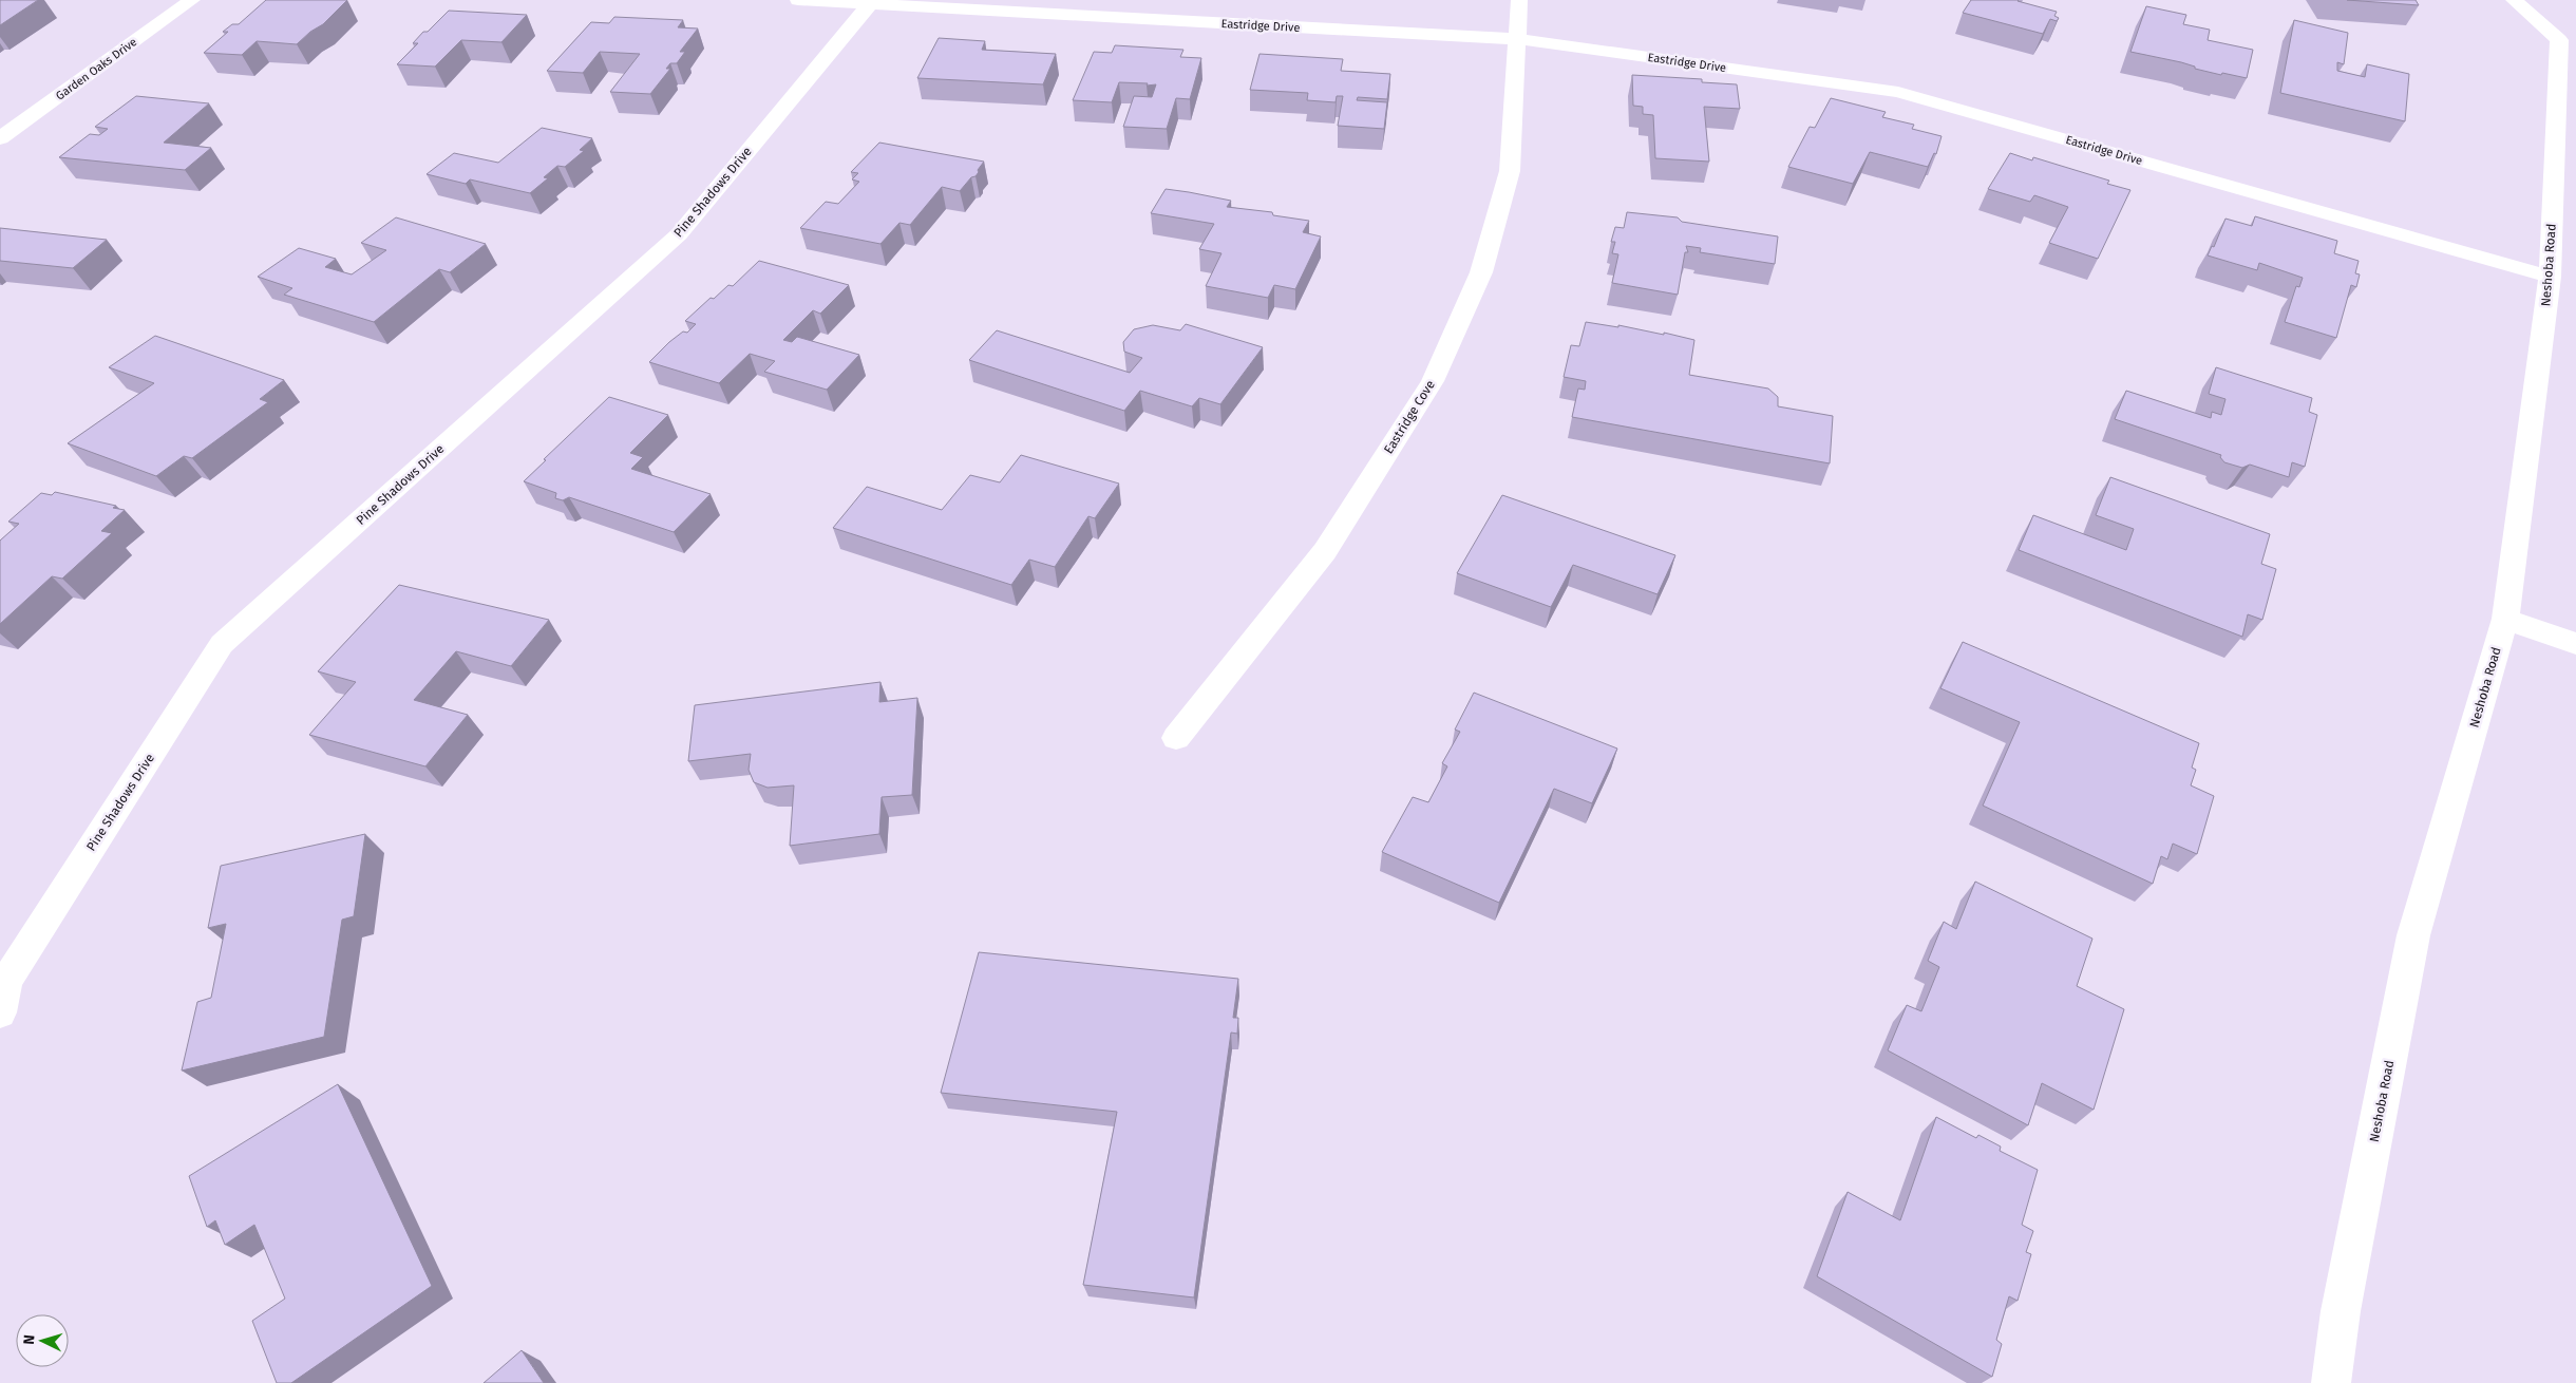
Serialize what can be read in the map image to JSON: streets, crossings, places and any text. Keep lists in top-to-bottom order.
{
  "streets": {
    "street": [
      "Eastridge Drive",
      "Garden Oaks Drive",
      "Pine Shadows Drive",
      "Neshoba Road",
      "Eastridge Cove"
    ]
  },
  "crossings": [
    ["Eastridge Drive", "Pine Shadows Drive"],
    ["Eastridge Drive", "Neshoba Road"],
    ["Eastridge Drive", "Eastridge Cove"]
  ],
  "north": "left"
}
